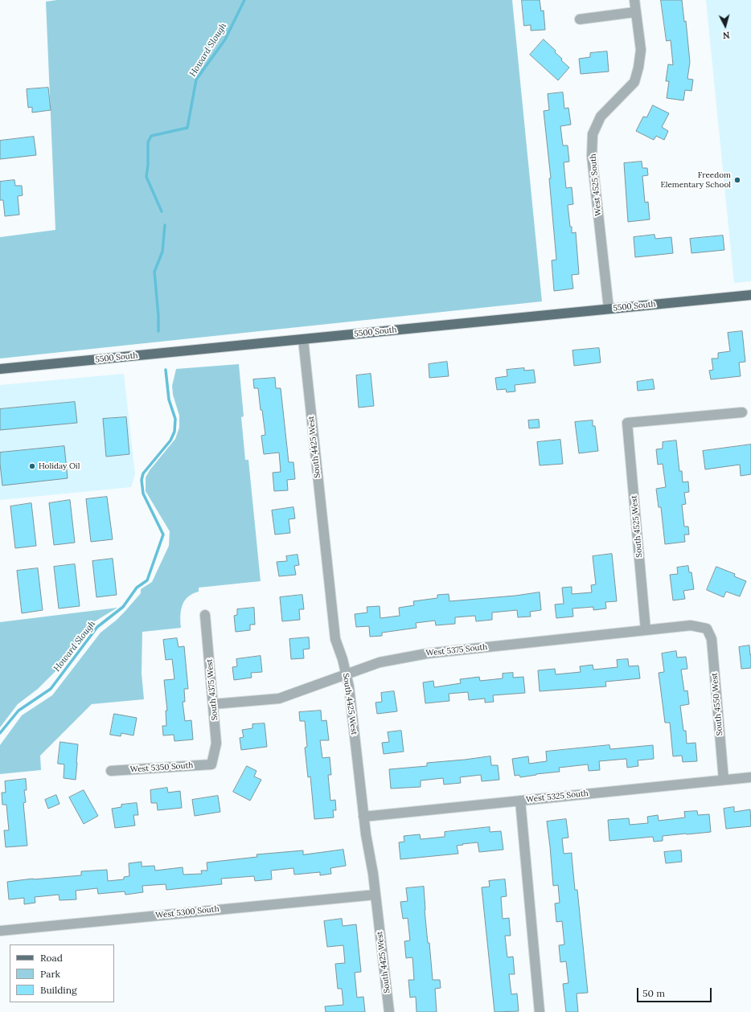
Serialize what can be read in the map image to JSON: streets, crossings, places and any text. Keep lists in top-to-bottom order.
{
  "streets": {
    "main road": ["5500 South"],
    "street": [
      "West 4525 South",
      "South 4425 West",
      "South 4525 West",
      "West 5375 South",
      "South 4375 West",
      "South 4550 West",
      "West 5350 South",
      "West 5325 South",
      "West 5300 South"
    ]
  },
  "crossings": [
    ["West 4525 South", "5500 South"],
    ["5500 South", "South 4425 West"],
    ["South 4425 West", "West 5375 South"],
    ["South 4425 West", "West 5325 South"],
    ["South 4425 West", "West 5300 South"],
    ["South 4525 West", "West 5375 South"],
    ["West 5375 South", "South 4375 West"],
    ["West 5375 South", "South 4550 West"],
    ["South 4375 West", "West 5350 South"],
    ["South 4550 West", "West 5325 South"]
  ],
  "water": ["Howard Slough"],
  "places": ["Freedom Elementary School", "Holiday Oil"],
  "legend": ["Road", "Park", "Building"],
  "scale_bar": "50 m",
  "north": "bottom"
}
